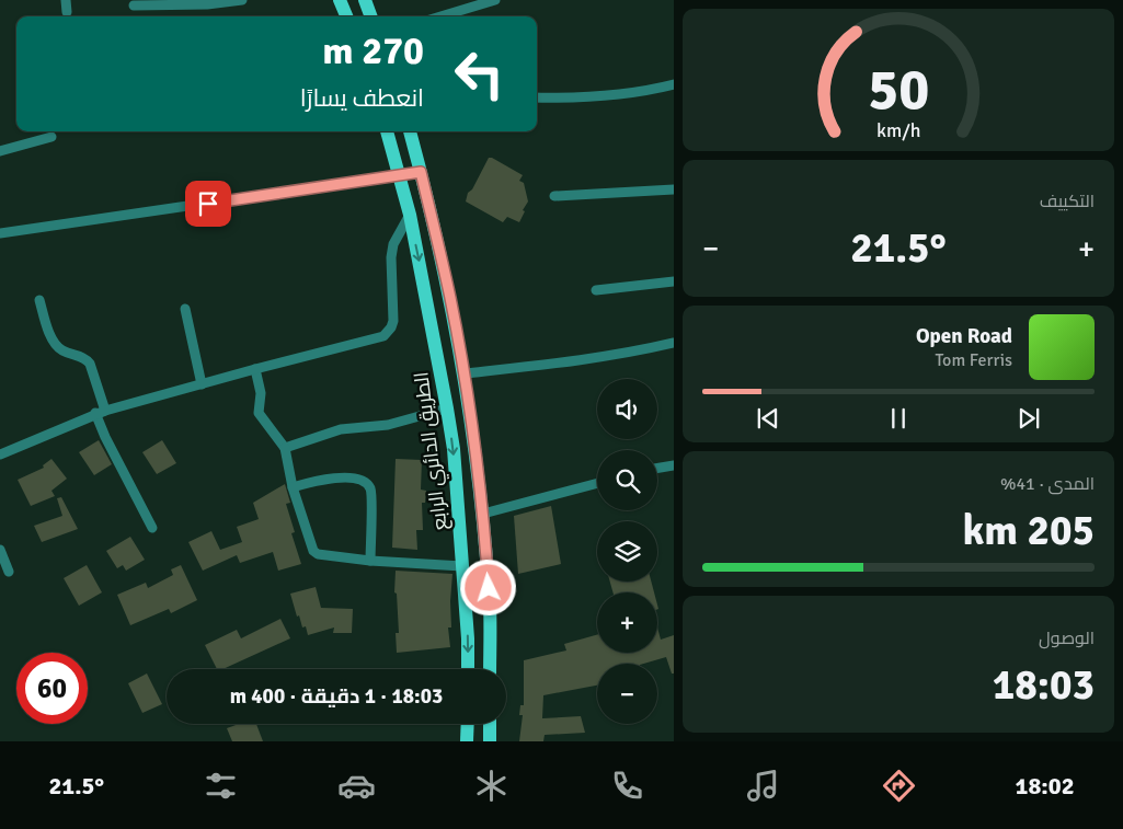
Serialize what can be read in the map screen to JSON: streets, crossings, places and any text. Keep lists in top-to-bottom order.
{
  "streets": {
    "main road": ["الطريق الدائري الرابع"]
  },
  "page": {
    "turn": ["270 m", "انعطف يسارًا"],
    "tile": [
      "التكييف",
      ["المدى · 41%", "205 km"],
      ["الوصول", "18:03"]
    ],
    "heat": ["−", "21.5°", "+"],
    "song": ["Open Road", "Tom Ferris"],
    "map_buttons": ["+", "−"],
    "limit": "60",
    "trip": "18:03 · 1 دقيقة · 400 m",
    "tabs": ["18:02", "21.5°"],
    "gauge": ["50", "km/h"]
  }
}
